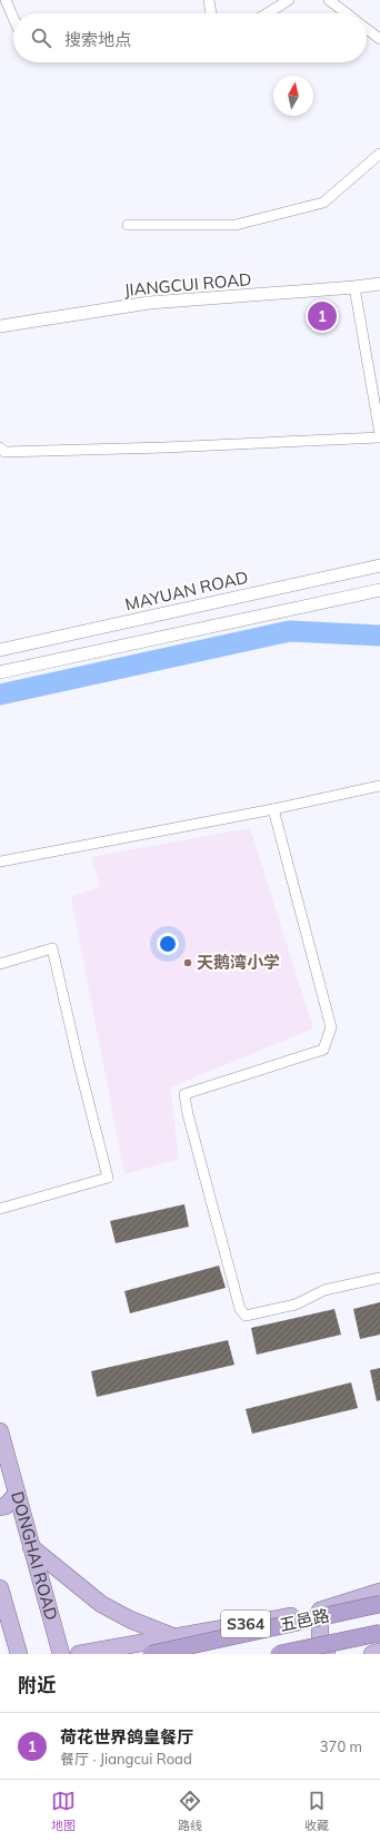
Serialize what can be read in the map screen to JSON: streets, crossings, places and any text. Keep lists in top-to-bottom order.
{
  "streets": {
    "highway": ["五邑路"],
    "main road": ["DONGHAI ROAD", "S364"],
    "street": ["JIANGCUI ROAD", "MAYUAN ROAD"]
  },
  "places": ["天鹅湾小学"],
  "north": "top",
  "page": {
    "search": "搜索地点",
    "pins": "1",
    "heading": "附近",
    "list": [
      {
        "mark": "1",
        "name": "荷花世界鸽皇餐厅",
        "note": "餐厅 · Jiangcui Road",
        "value": "370 m"
      }
    ],
    "nav": ["地图", "路线", "收藏"]
  }
}
